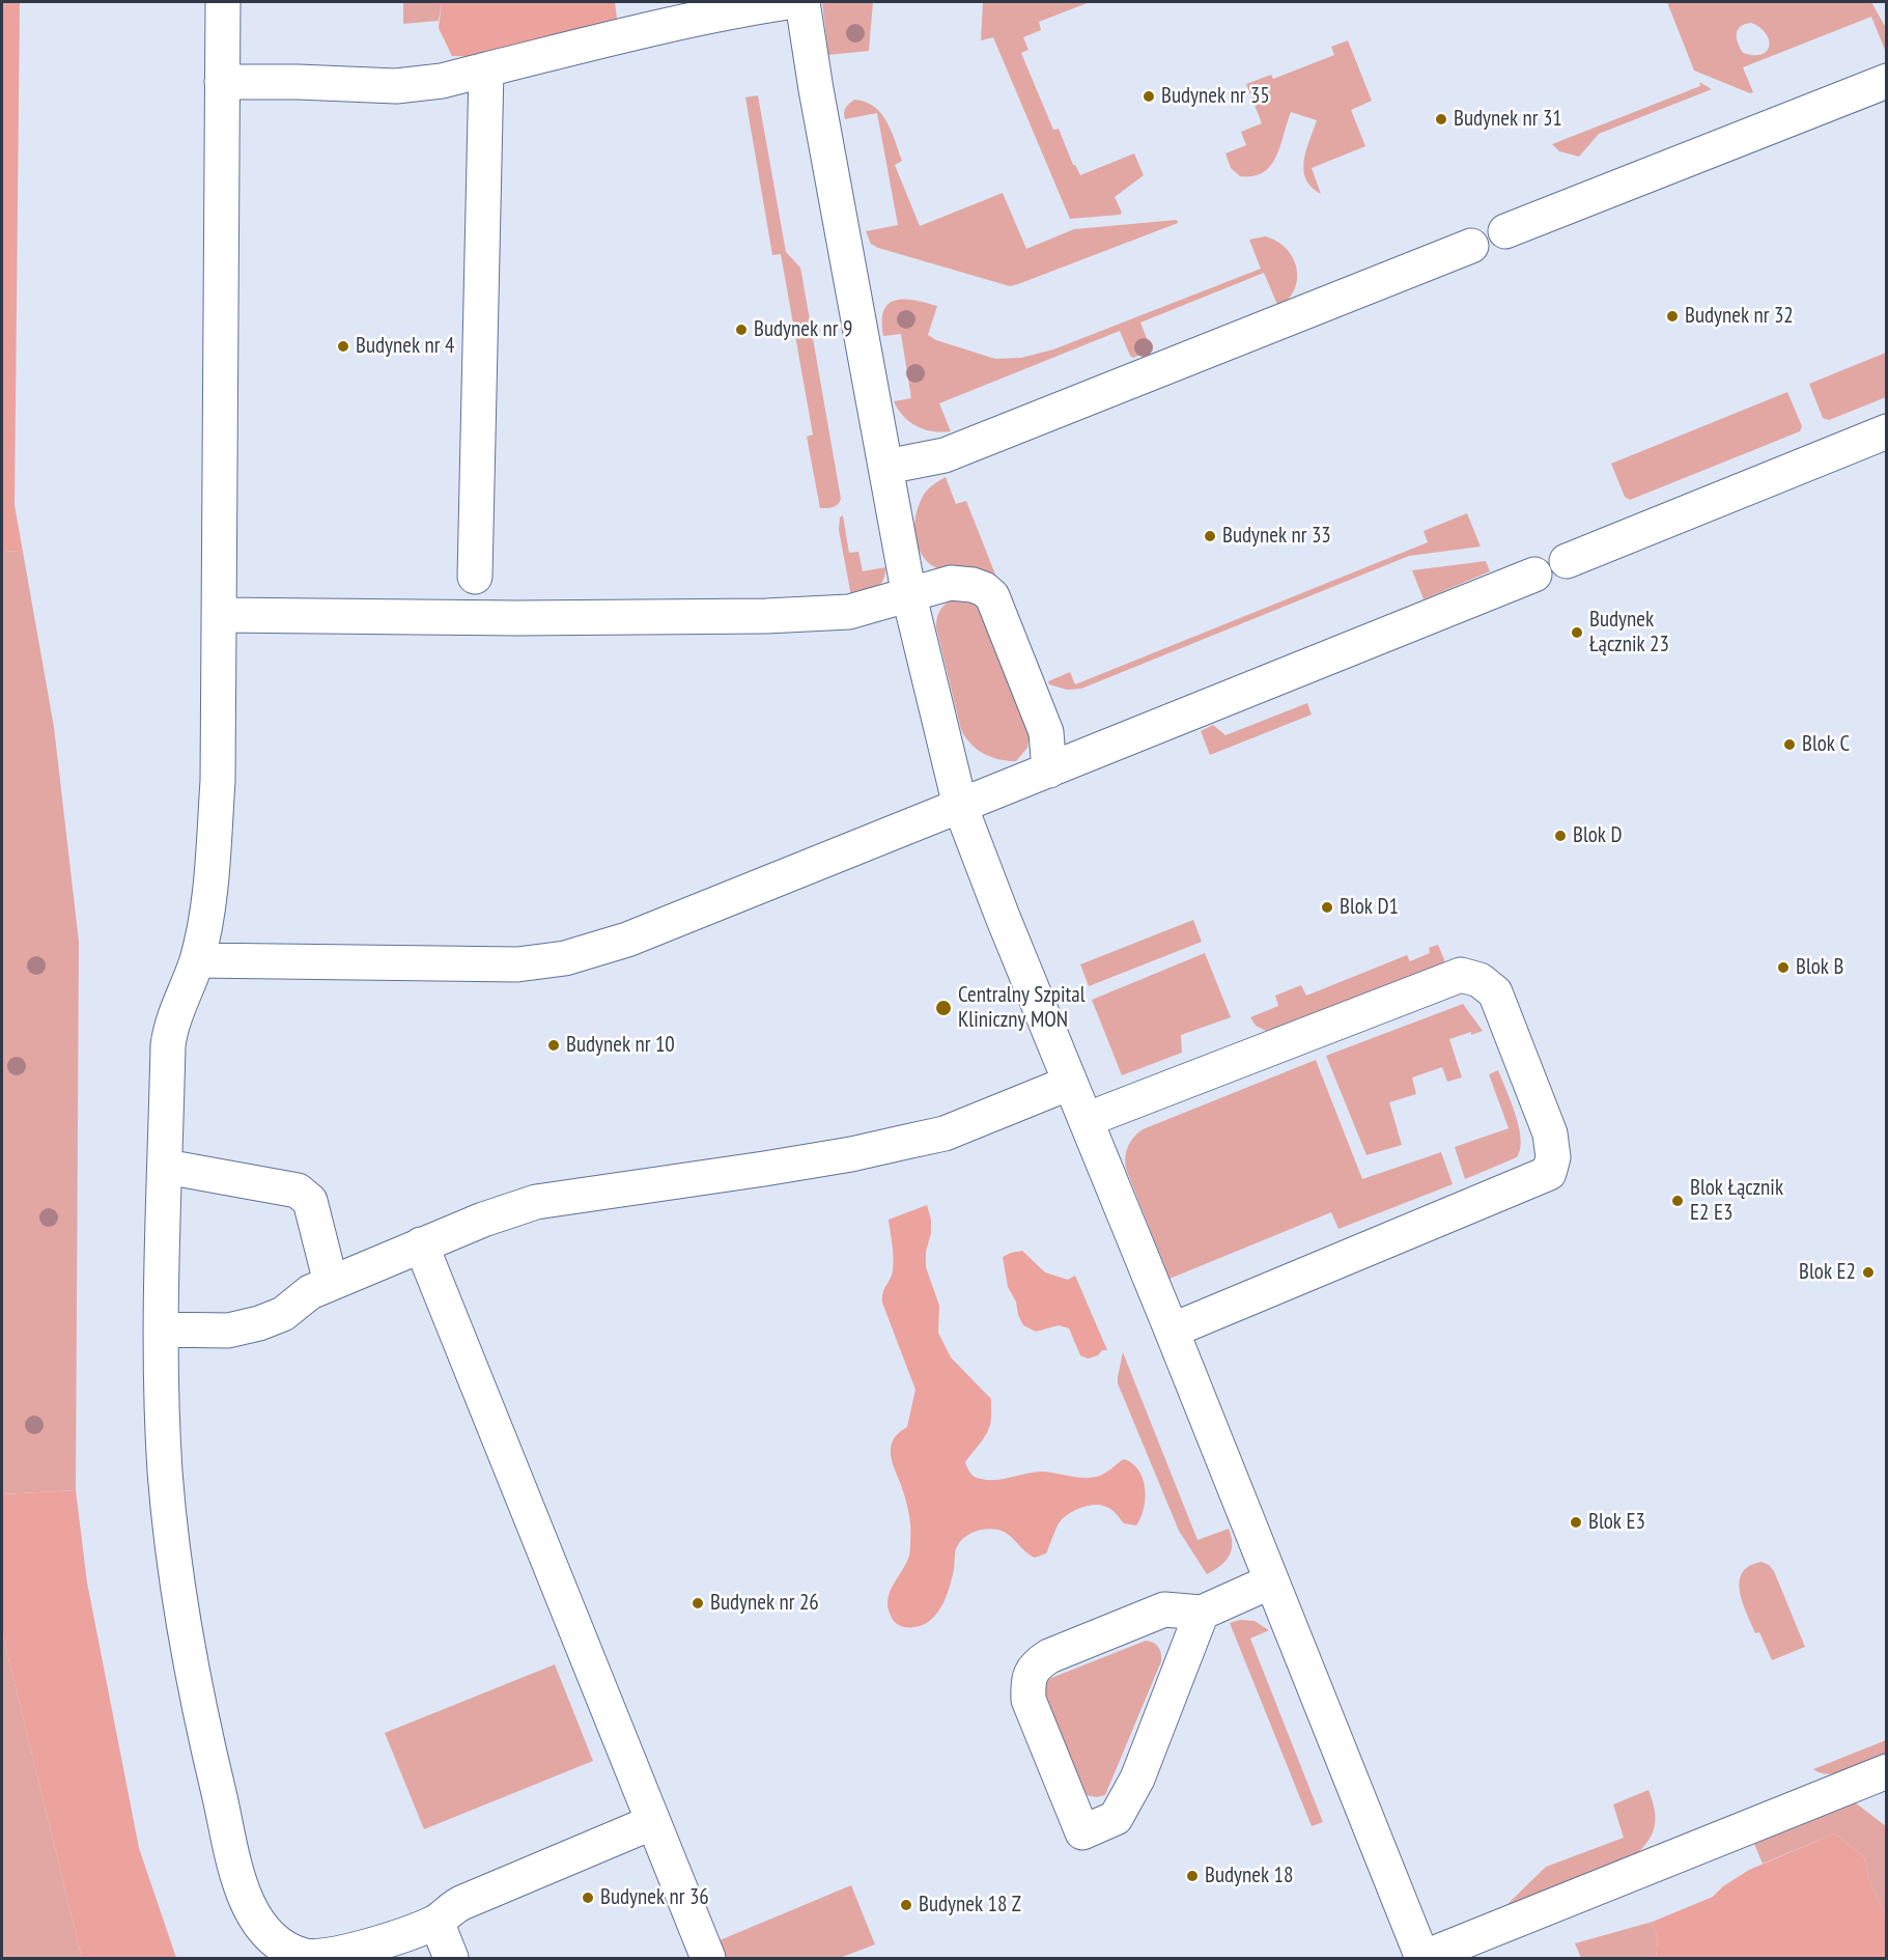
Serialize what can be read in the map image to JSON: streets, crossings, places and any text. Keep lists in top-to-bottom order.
{
  "places": [
    "Budynek nr 35",
    "Budynek nr 31",
    "Budynek nr 32",
    "Budynek nr 9",
    "Budynek nr 4",
    "Budynek nr 33",
    "Budynek Łącznik 23",
    "Blok C",
    "Blok D",
    "Blok D1",
    "Blok B",
    "Centralny Szpital Kliniczny MON",
    "Budynek nr 10",
    "Blok Łącznik E2 E3",
    "Blok E2",
    "Blok E3",
    "Budynek nr 26",
    "Budynek 18",
    "Budynek nr 36",
    "Budynek 18 Z"
  ]
}
